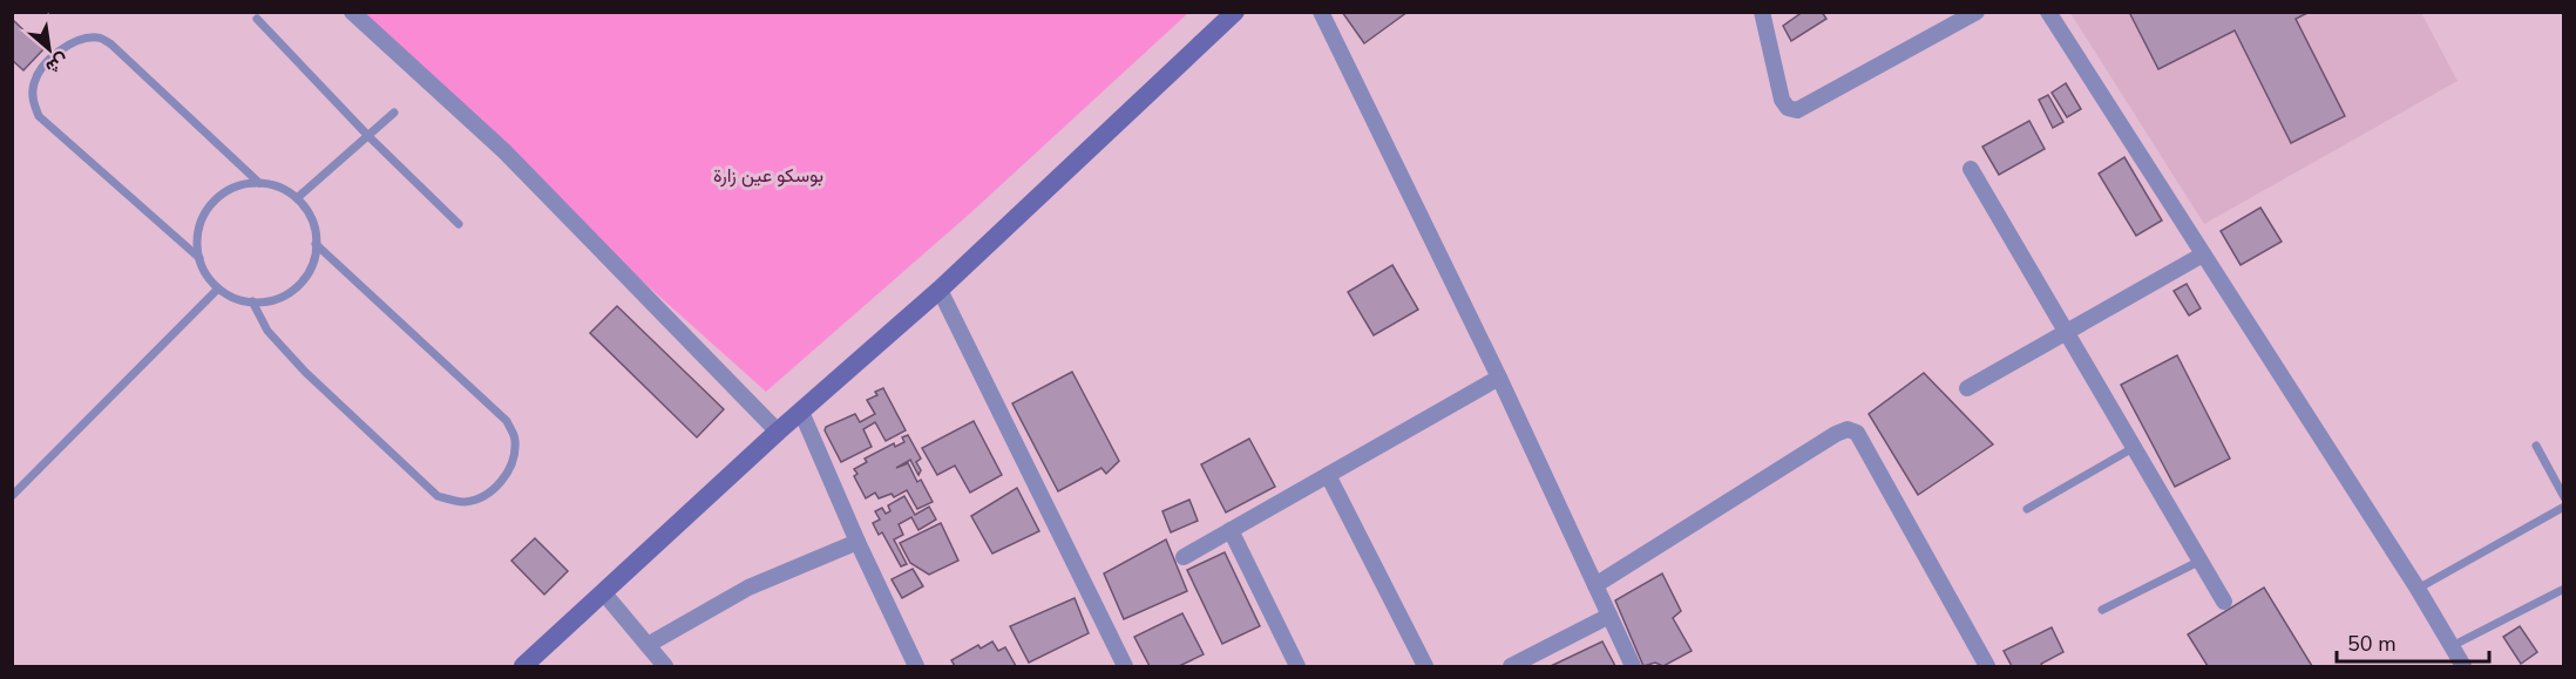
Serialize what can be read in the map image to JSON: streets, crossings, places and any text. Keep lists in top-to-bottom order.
{
  "parks": ["بوسكو عين زارة"],
  "scale_bar": "50 m",
  "north": "bottom right"
}
